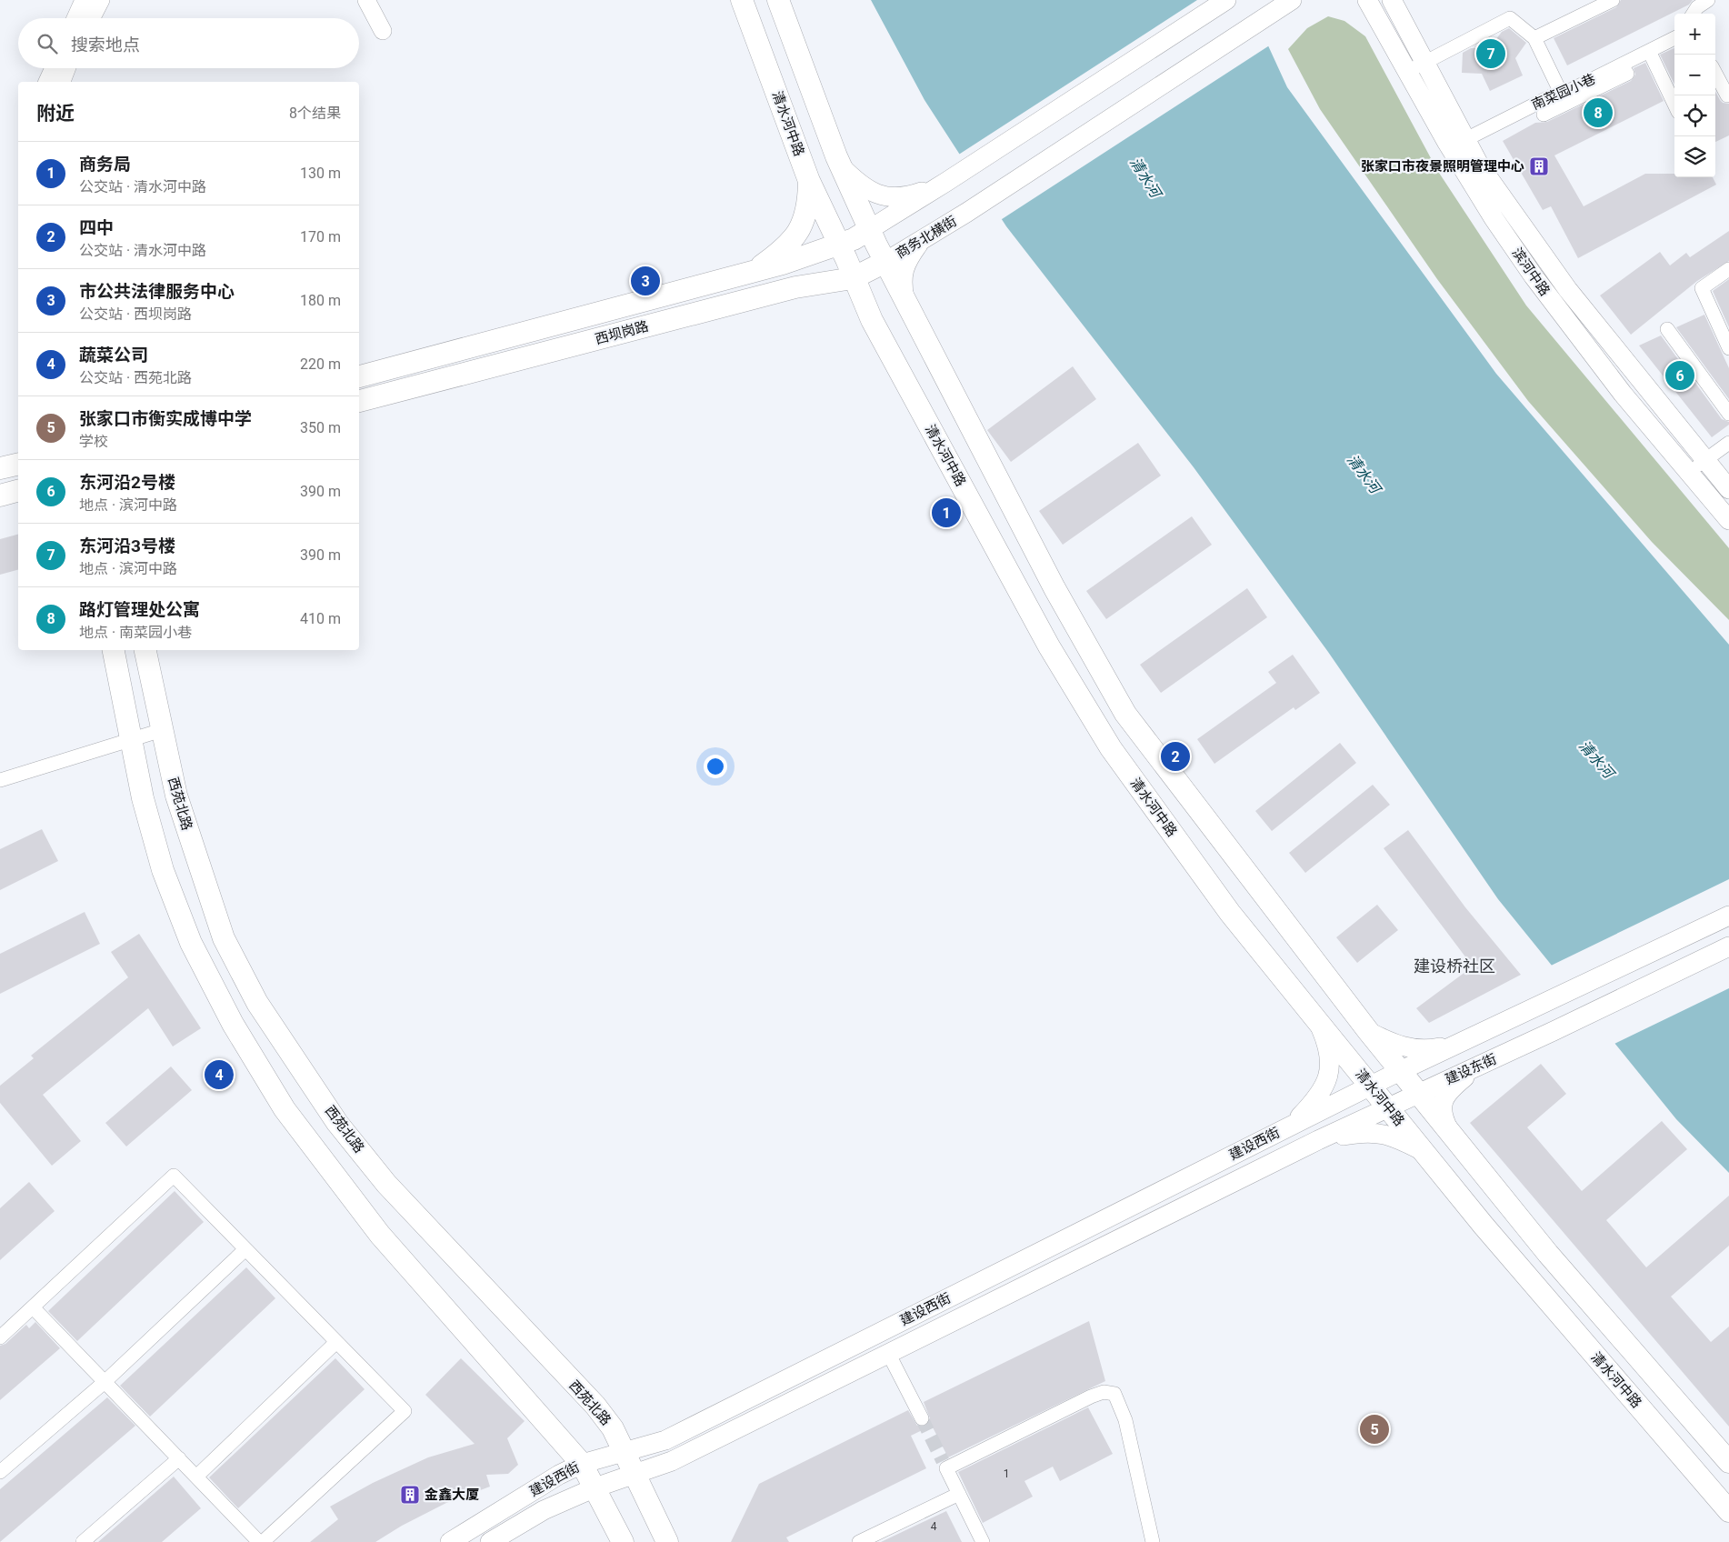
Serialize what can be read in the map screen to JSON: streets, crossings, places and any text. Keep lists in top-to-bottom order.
{
  "streets": {
    "main road": [
      "清水河中路",
      "商务北横街",
      "滨河中路",
      "西坝岗路",
      "西苑北路",
      "建设东街",
      "建设西街"
    ],
    "street": ["南菜园小巷"]
  },
  "crossings": [
    ["南菜园小巷", "滨河中路"],
    ["清水河中路", "商务北横街"],
    ["清水河中路", "西坝岗路"],
    ["清水河中路", "建设东街"],
    ["清水河中路", "建设西街"],
    ["商务北横街", "西坝岗路"],
    ["西苑北路", "建设西街"],
    ["建设东街", "建设西街"]
  ],
  "districts": ["建设桥社区"],
  "water": ["清水河"],
  "places": {
    "building": ["张家口市夜景照明管理中心", "金鑫大厦"]
  },
  "house_numbers": ["1", "4"],
  "page": {
    "map_buttons": ["+", "−"],
    "search": "搜索地点",
    "pins": [
      "7",
      "8",
      "3",
      "6",
      "1",
      "2",
      "4",
      "5"
    ],
    "heading": ["附近", "8个结果"],
    "list": [
      {
        "mark": "1",
        "name": "商务局",
        "note": "公交站 · 清水河中路",
        "value": "130 m"
      },
      {
        "mark": "2",
        "name": "四中",
        "note": "公交站 · 清水河中路",
        "value": "170 m"
      },
      {
        "mark": "3",
        "name": "市公共法律服务中心",
        "note": "公交站 · 西坝岗路",
        "value": "180 m"
      },
      {
        "mark": "4",
        "name": "蔬菜公司",
        "note": "公交站 · 西苑北路",
        "value": "220 m"
      },
      {
        "mark": "5",
        "name": "张家口市衡实成博中学",
        "note": "学校",
        "value": "350 m"
      },
      {
        "mark": "6",
        "name": "东河沿2号楼",
        "note": "地点 · 滨河中路",
        "value": "390 m"
      },
      {
        "mark": "7",
        "name": "东河沿3号楼",
        "note": "地点 · 滨河中路",
        "value": "390 m"
      },
      {
        "mark": "8",
        "name": "路灯管理处公寓",
        "note": "地点 · 南菜园小巷",
        "value": "410 m"
      }
    ]
  }
}
